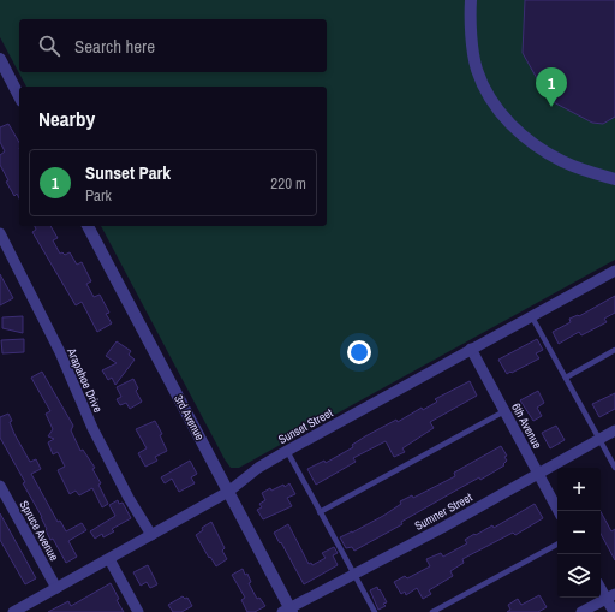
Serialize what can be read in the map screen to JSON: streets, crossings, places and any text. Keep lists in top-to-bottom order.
{
  "streets": {
    "street": [
      "Arapahoe Drive",
      "3rd Avenue",
      "Sunset Street",
      "6th Avenue",
      "Sumner Street",
      "Spruce Avenue"
    ]
  },
  "crossings": [
    ["Arapahoe Drive", "Sunset Street"],
    ["3rd Avenue", "Sunset Street"],
    ["3rd Avenue", "Sumner Street"],
    ["Sunset Street", "6th Avenue"],
    ["Sunset Street", "Spruce Avenue"],
    ["6th Avenue", "Sumner Street"]
  ],
  "page": {
    "search": "Search here",
    "pins": "1",
    "heading": "Nearby",
    "list": [
      {
        "mark": "1",
        "name": "Sunset Park",
        "note": "Park",
        "value": "220 m"
      }
    ],
    "map_buttons": ["+", "−"]
  }
}
